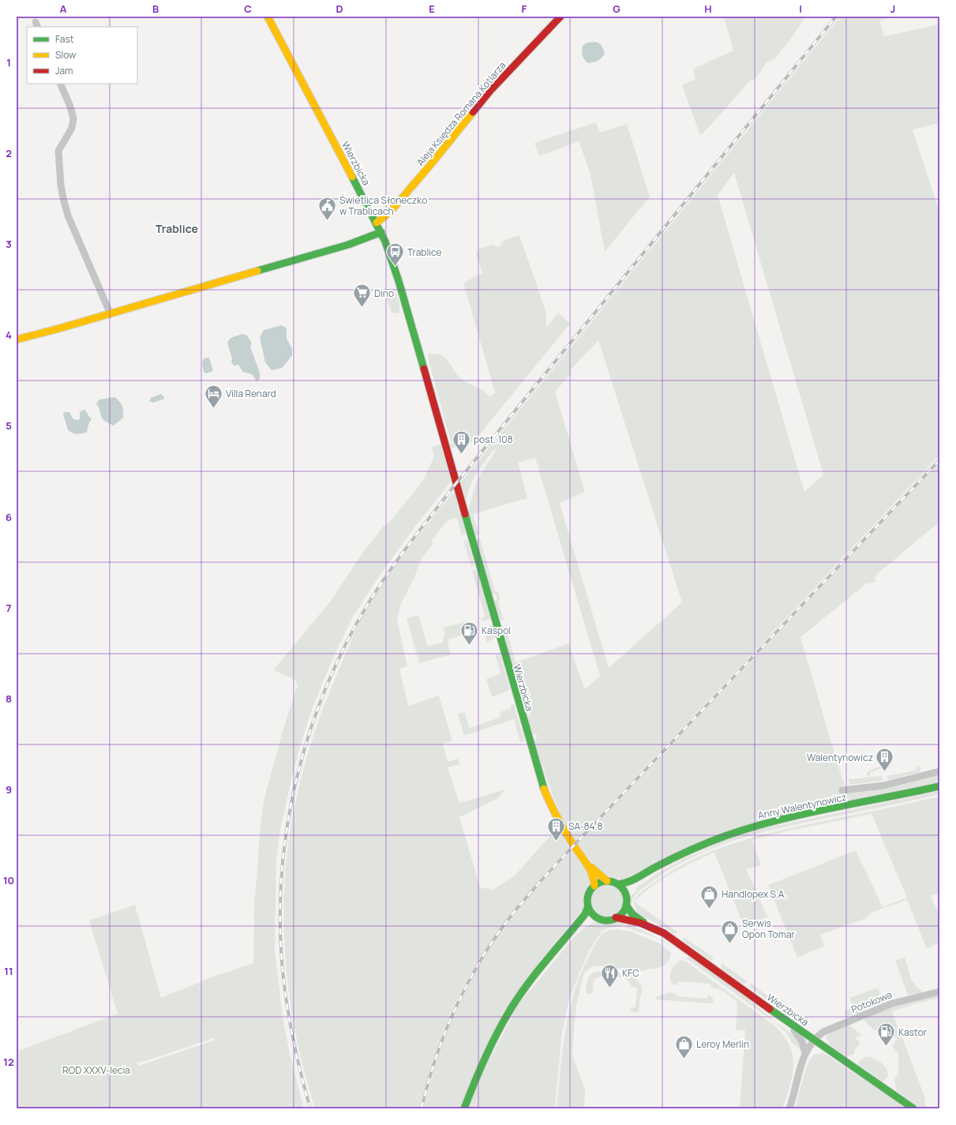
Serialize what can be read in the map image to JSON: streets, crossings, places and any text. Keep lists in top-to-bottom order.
{
  "streets": {
    "main road": ["Aleja Księdza Romana Kotlarza", "Wierzbicka", "Anny Walentynowicz"],
    "street": ["Potokowa"]
  },
  "crossings": [
    ["Aleja Księdza Romana Kotlarza", "Wierzbicka"],
    ["Wierzbicka", "Anny Walentynowicz"],
    ["Wierzbicka", "Potokowa"]
  ],
  "districts": ["Trablice"],
  "parks": ["ROD XXXV-lecia"],
  "places": {
    "public building": ["Świetlica Słoneczko w Trablicach"],
    "bus stop": ["Trablice"],
    "supermarket": ["Dino"],
    "hotel": ["Villa Renard"],
    "building": ["post. 108", "Walentynowicz", "SA-84.8"],
    "fuel station": ["Kaspol", "Kastor"],
    "shop": ["Handlopex S.A.", "Serwis Opon Tomar", "Leroy Merlin"],
    "restaurant": ["KFC"]
  },
  "legend": ["Fast", "Slow", "Jam"],
  "grid": {
    "columns": [
      "A",
      "B",
      "C",
      "D",
      "E",
      "F",
      "G",
      "H",
      "I",
      "J"
    ],
    "rows": [
      "1",
      "2",
      "3",
      "4",
      "5",
      "6",
      "7",
      "8",
      "9",
      "10",
      "11",
      "12"
    ]
  }
}
